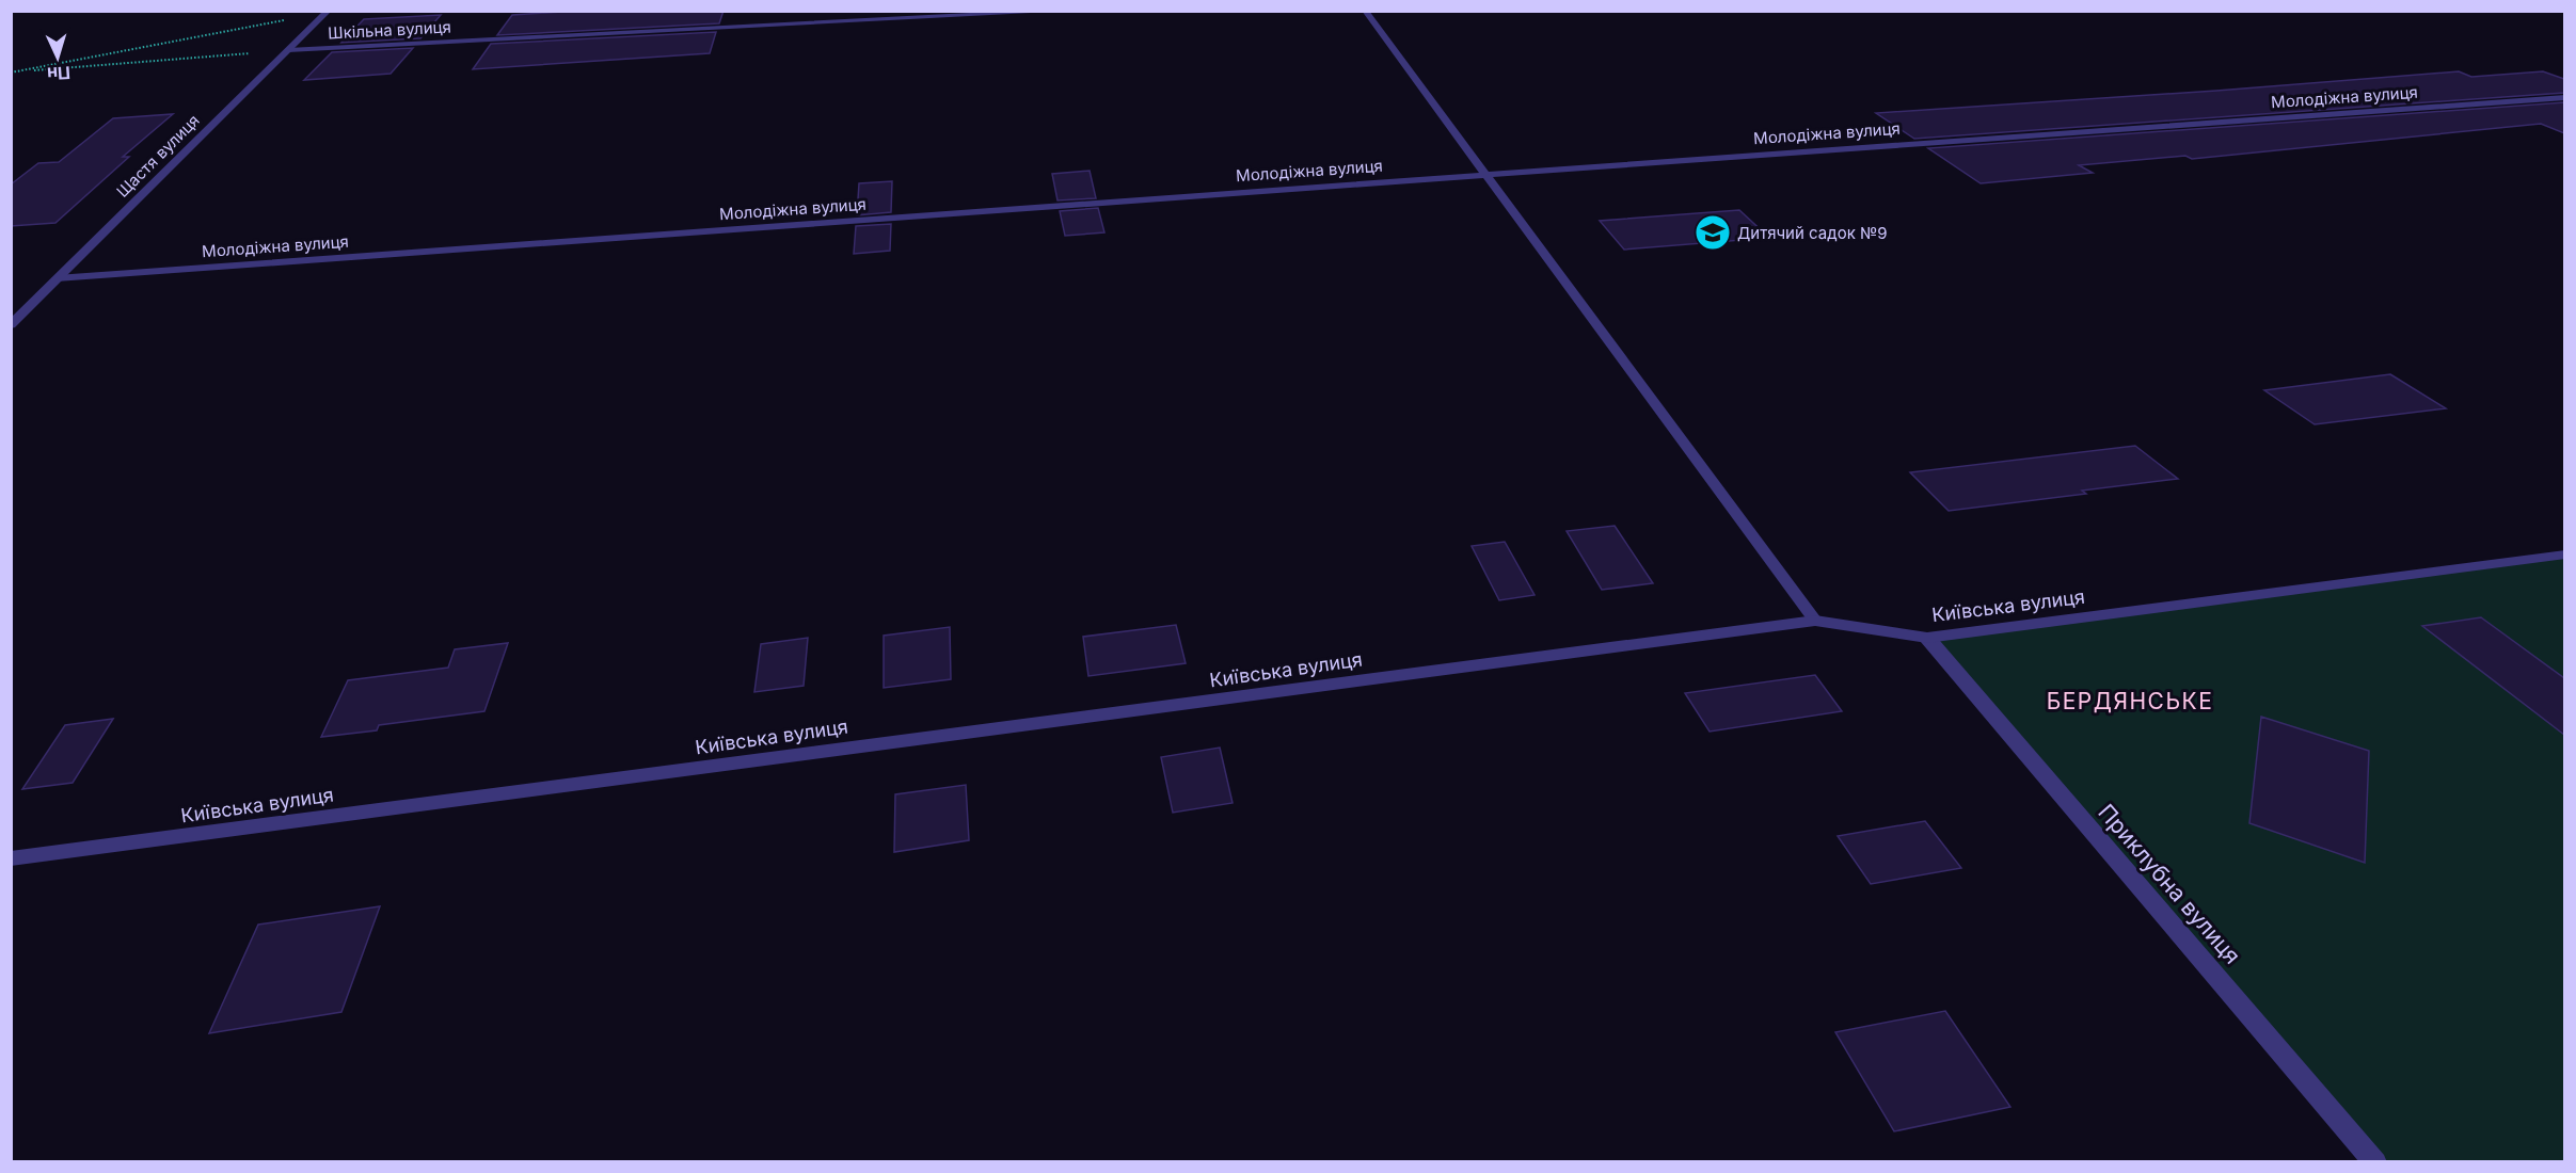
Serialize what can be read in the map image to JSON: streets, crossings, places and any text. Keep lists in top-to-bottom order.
{
  "streets": {
    "street": [
      "Шкільна вулиця",
      "Молодіжна вулиця",
      "Щастя вулиця",
      "Київська вулиця",
      "Приклубна вулиця"
    ]
  },
  "crossings": [
    ["Шкільна вулиця", "Щастя вулиця"],
    ["Молодіжна вулиця", "Щастя вулиця"],
    ["Київська вулиця", "Приклубна вулиця"]
  ],
  "districts": ["БЕРДЯНСЬКЕ"],
  "places": {
    "school or university": ["Дитячий садок №9"]
  },
  "north": "bottom"
}
